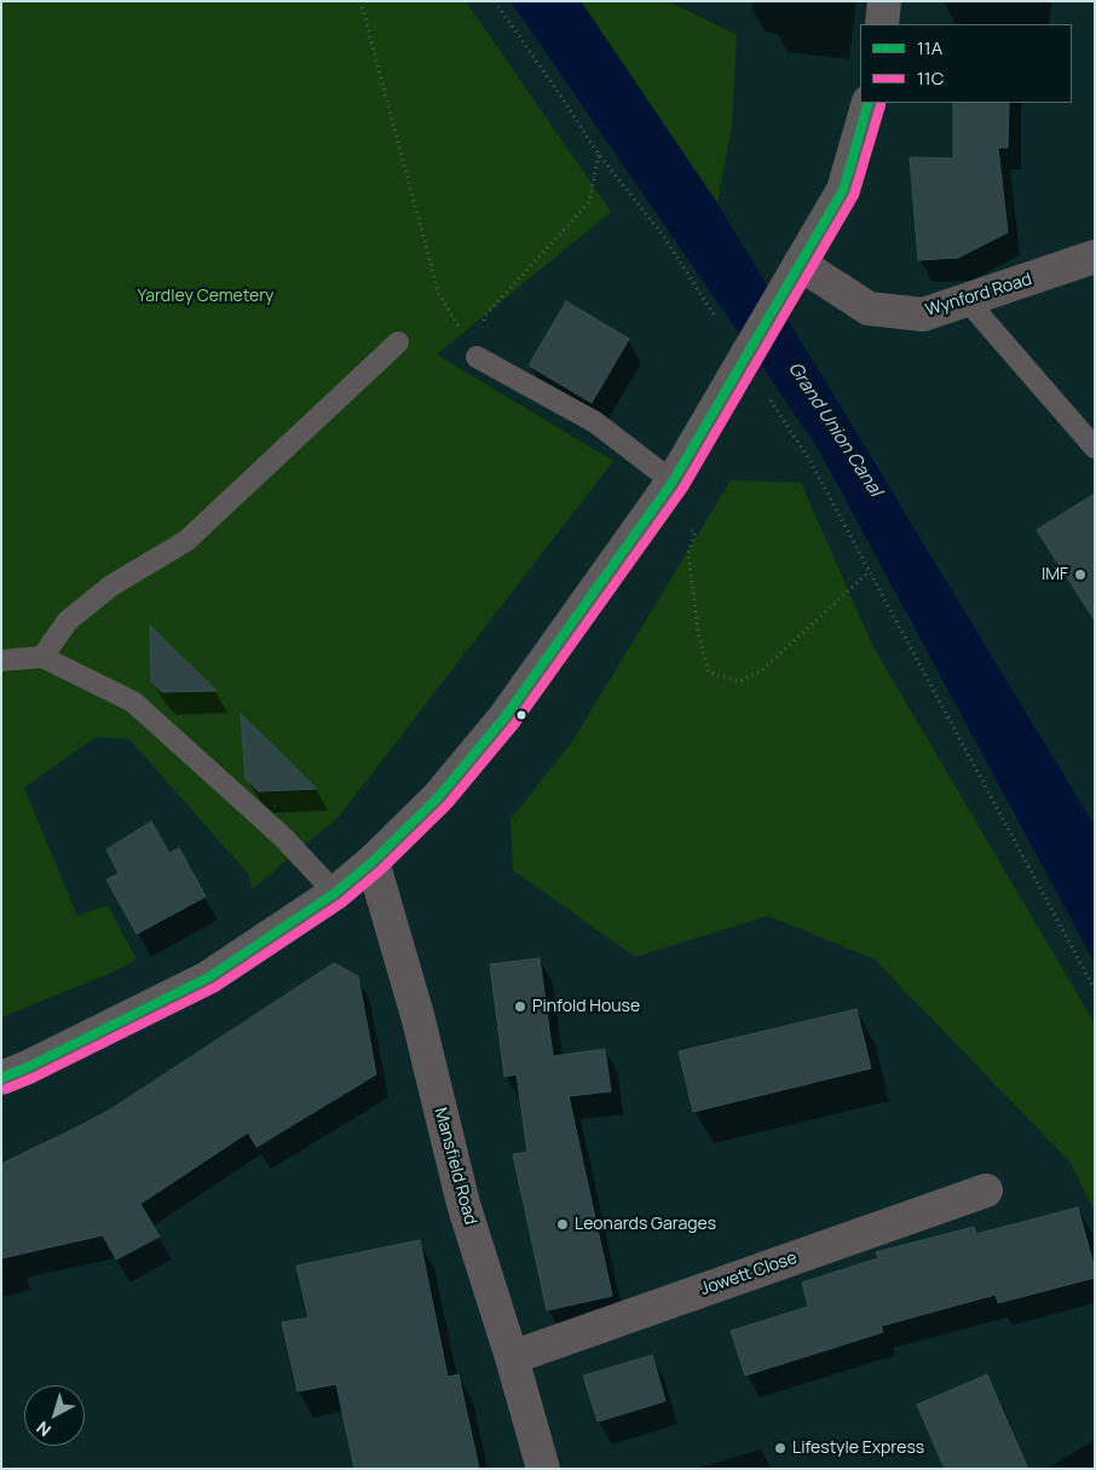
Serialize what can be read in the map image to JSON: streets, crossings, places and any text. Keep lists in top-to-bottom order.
{
  "streets": {
    "street": ["Wynford Road", "Mansfield Road", "Jowett Close"]
  },
  "crossings": [
    ["Mansfield Road", "Jowett Close"]
  ],
  "water": ["Grand Union Canal"],
  "parks": ["Yardley Cemetery"],
  "places": [
    "IMF",
    "Pinfold House",
    "Leonards Garages",
    "Lifestyle Express"
  ],
  "lines": ["transit line 11A", "transit line 11C"],
  "legend": ["11A", "11C"],
  "north": "bottom left"
}
